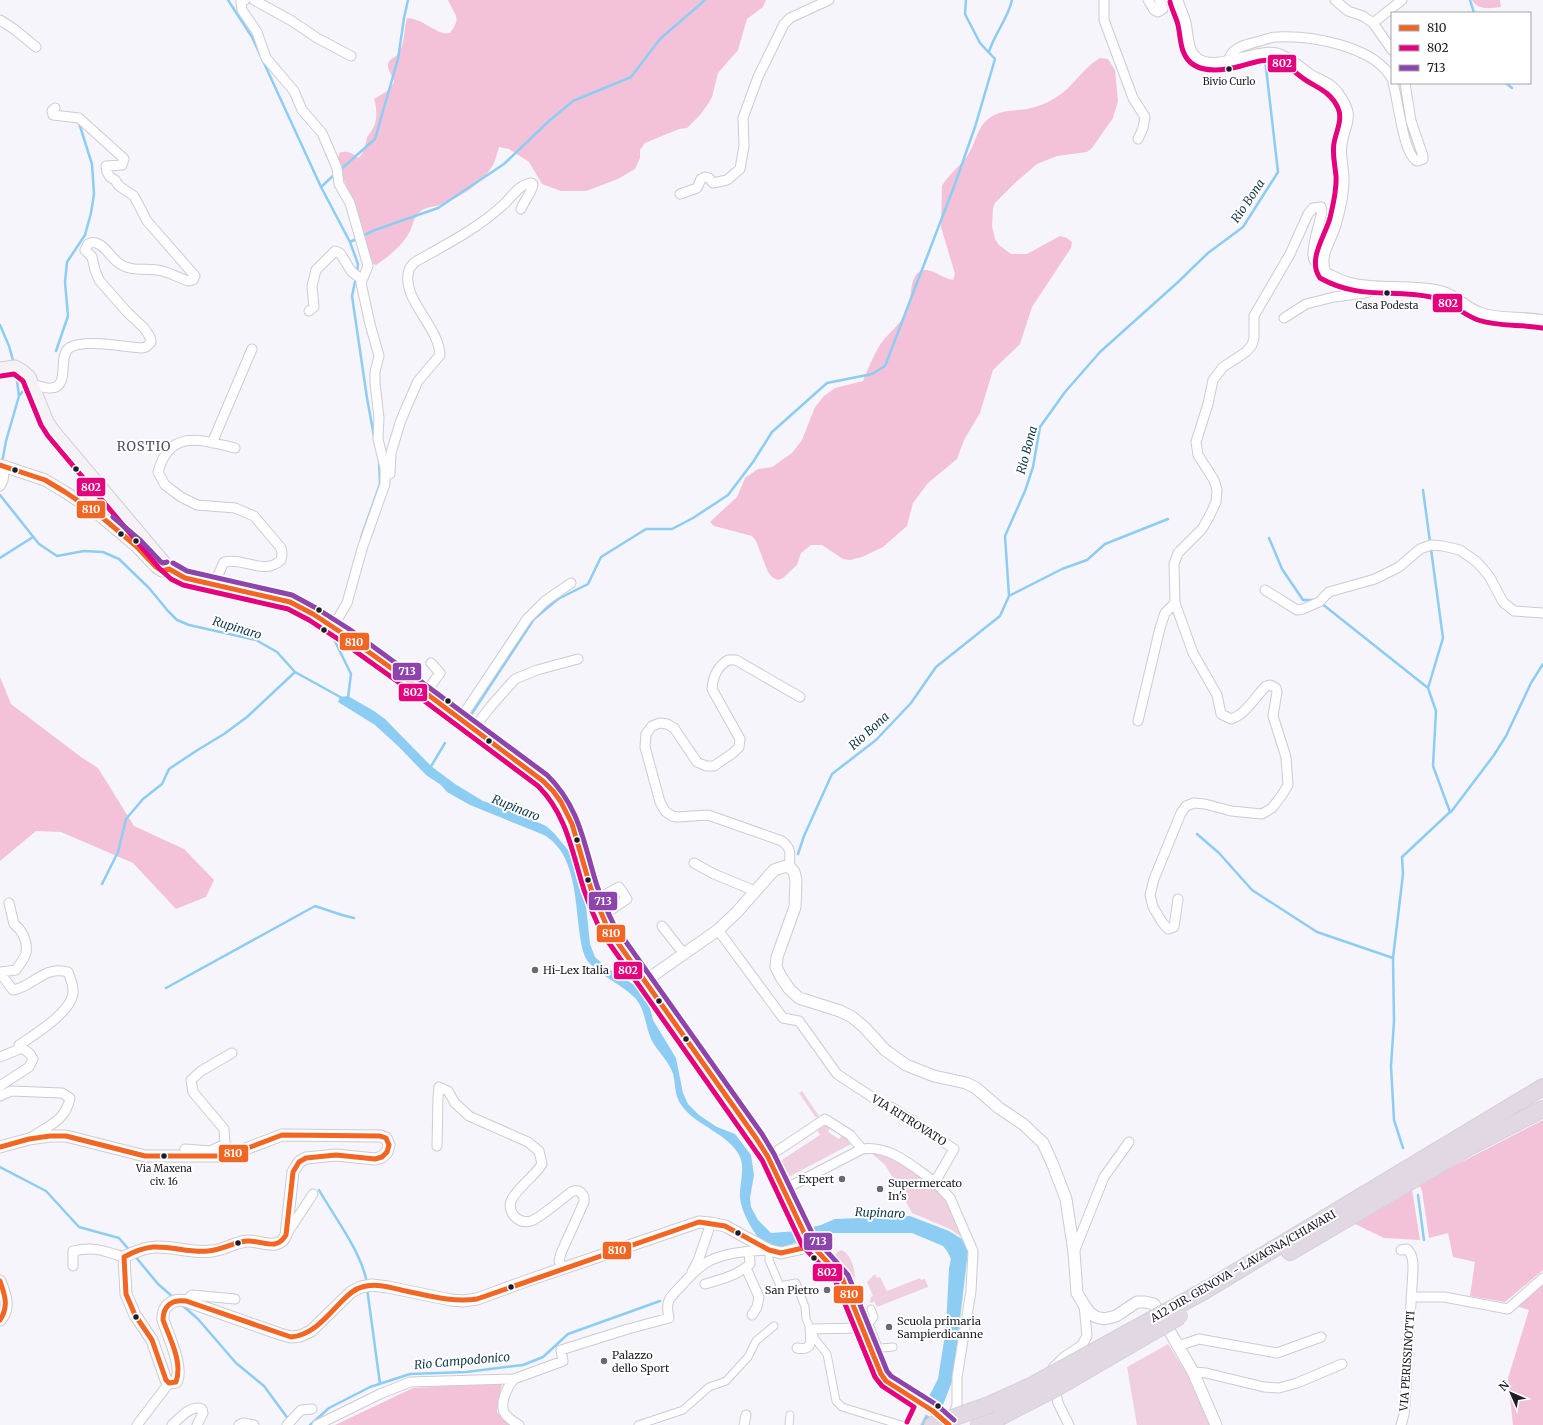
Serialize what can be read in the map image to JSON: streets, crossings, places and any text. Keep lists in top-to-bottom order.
{
  "streets": {
    "highway": ["A12 DIR. GENOVA - LAVAGNA/CHIAVARI"],
    "street": ["VIA RITROVATO", "VIA PERISSINOTTI"]
  },
  "districts": ["ROSTIO"],
  "water": ["Rio Bona", "Rupinaro", "Rio Campodonico"],
  "places": [
    "Bivio Curlo",
    "Casa Podesta",
    "Hi-Lex Italia",
    "Via Maxena civ. 16",
    "Expert",
    "Supermercato In's",
    "San Pietro",
    "Scuola primaria Sampierdicanne",
    "Palazzo dello Sport"
  ],
  "lines": ["transit line 802", "transit line 810", "transit line 713"],
  "legend": ["810", "802", "713"],
  "north": "top left"
}
